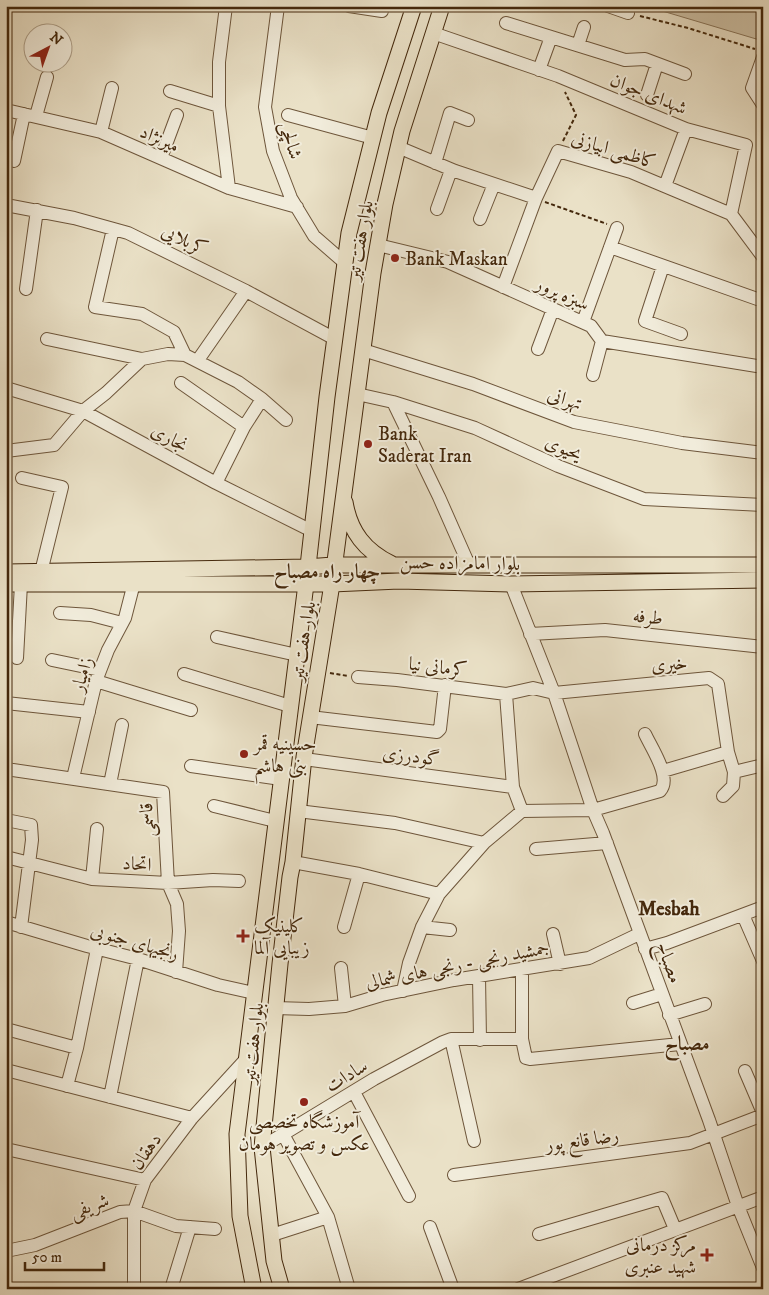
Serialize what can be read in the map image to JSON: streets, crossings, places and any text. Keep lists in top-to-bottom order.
{
  "streets": {
    "main road": ["بلوار هفت تیر", "بلوار امامزاده حسن"],
    "street": [
      "شهدای جوان",
      "میرنژاد",
      "شالچی",
      "کاظمی ابیازنی",
      "کربلایی",
      "سبزه پرور",
      "تهرانی",
      "نجاری",
      "یحیوی",
      "طرفه",
      "خیری",
      "کرمانی نیا",
      "زامیار",
      "گودرزی",
      "قاسمی",
      "اتحاد",
      "رنجیهای جنوبی",
      "مصباح",
      "جمشید رنجی - رنجی های شمالی",
      "سادات",
      "رضا قانع پور",
      "دهقان",
      "شریفی"
    ]
  },
  "crossings": [
    ["شهدای جوان", "کاظمی ابیازنی"],
    ["شهدای جوان", "بلوار هفت تیر"],
    ["میرنژاد", "شالچی"],
    ["شالچی", "بلوار هفت تیر"],
    ["کاظمی ابیازنی", "سبزه پرور"],
    ["کربلایی", "بلوار هفت تیر"],
    ["بلوار هفت تیر", "سبزه پرور"],
    ["بلوار هفت تیر", "تهرانی"],
    ["بلوار هفت تیر", "نجاری"],
    ["بلوار هفت تیر", "یحیوی"],
    ["بلوار هفت تیر", "بلوار امامزاده حسن"],
    ["بلوار هفت تیر", "گودرزی"],
    ["بلوار هفت تیر", "رنجیهای جنوبی"],
    ["بلوار هفت تیر", "جمشید رنجی - رنجی های شمالی"],
    ["بلوار هفت تیر", "سادات"],
    ["بلوار هفت تیر", "دهقان"],
    ["بلوار امامزاده حسن", "زامیار"],
    ["بلوار امامزاده حسن", "مصباح"],
    ["طرفه", "مصباح"],
    ["خیری", "کرمانی نیا"],
    ["خیری", "مصباح"],
    ["کرمانی نیا", "مصباح"],
    ["زامیار", "قاسمی"],
    ["قاسمی", "اتحاد"],
    ["قاسمی", "رنجیهای جنوبی"],
    ["مصباح", "جمشید رنجی - رنجی های شمالی"],
    ["مصباح", "رضا قانع پور"],
    ["دهقان", "شریفی"]
  ],
  "districts": ["چهار راه مصباح", "Mesbah", "مصباح"],
  "places": {
    "other": [
      "Bank Maskan",
      "Bank Saderat Iran",
      "حسینیه قمر بنی هاشم",
      "آموزشگاه تخصصی عکس و تصویر هومان"
    ],
    "health": ["کلینیک زیبایی آلما", "مرکز درمانی شهید عنبری"]
  },
  "scale_bar": "50 m",
  "north": "top right"
}
